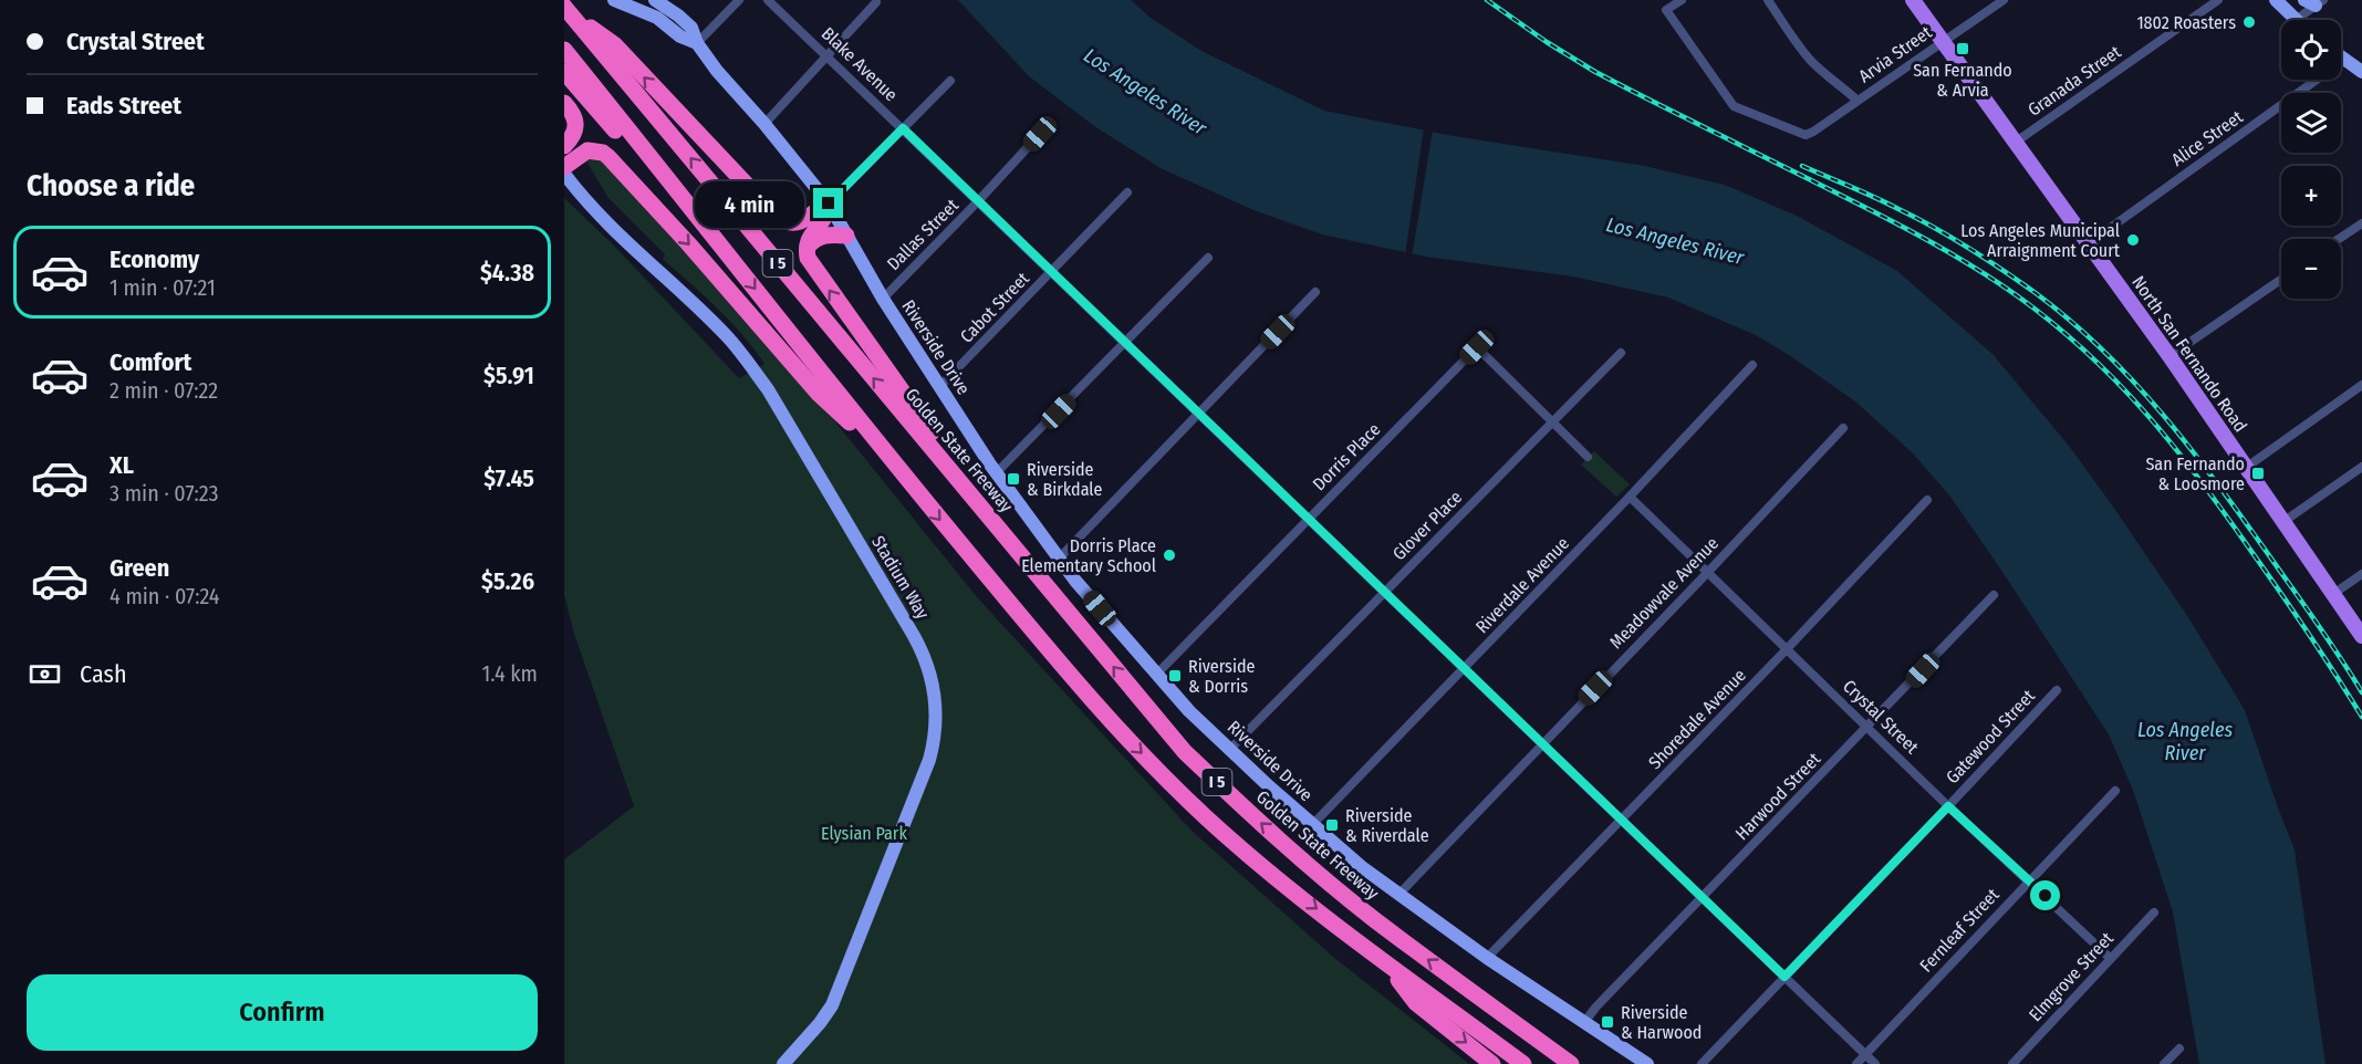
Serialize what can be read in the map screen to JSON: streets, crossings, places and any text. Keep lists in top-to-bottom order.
{
  "streets": {
    "highway": ["I 5", "Golden State Freeway"],
    "main road": ["Riverside Drive", "North San Fernando Road", "Stadium Way"],
    "street": [
      "Arvia Street",
      "Blake Avenue",
      "Granada Street",
      "Alice Street",
      "Dallas Street",
      "Cabot Street",
      "Dorris Place",
      "Glover Place",
      "Riverdale Avenue",
      "Meadowvale Avenue",
      "Crystal Street",
      "Shoredale Avenue",
      "Gatewood Street",
      "Harwood Street",
      "Fernleaf Street",
      "Elmgrove Street"
    ]
  },
  "crossings": [
    ["Arvia Street", "North San Fernando Road"],
    ["Blake Avenue", "Dallas Street"],
    ["Blake Avenue", "Cabot Street"],
    ["Blake Avenue", "Dorris Place"],
    ["Blake Avenue", "Glover Place"],
    ["Blake Avenue", "Riverdale Avenue"],
    ["Blake Avenue", "Meadowvale Avenue"],
    ["Blake Avenue", "Shoredale Avenue"],
    ["Blake Avenue", "Gatewood Street"],
    ["Blake Avenue", "Harwood Street"],
    ["Blake Avenue", "Fernleaf Street"],
    ["Granada Street", "North San Fernando Road"],
    ["Alice Street", "North San Fernando Road"],
    ["Dallas Street", "Riverside Drive"],
    ["Cabot Street", "Riverside Drive"],
    ["Riverside Drive", "Dorris Place"],
    ["Riverside Drive", "Glover Place"],
    ["Riverside Drive", "Riverdale Avenue"],
    ["Riverside Drive", "Meadowvale Avenue"],
    ["Riverside Drive", "Shoredale Avenue"],
    ["Riverside Drive", "Harwood Street"],
    ["Dorris Place", "Glover Place"],
    ["Riverdale Avenue", "Crystal Street"],
    ["Meadowvale Avenue", "Crystal Street"],
    ["Crystal Street", "Shoredale Avenue"],
    ["Crystal Street", "Gatewood Street"],
    ["Crystal Street", "Harwood Street"],
    ["Crystal Street", "Fernleaf Street"],
    ["Crystal Street", "Elmgrove Street"]
  ],
  "water": ["Los Angeles River"],
  "parks": ["Elysian Park"],
  "places": {
    "other": ["1802 Roasters", "Los Angeles Municipal Arraignment Court", "Dorris Place Elementary School"],
    "transit": [
      "San Fernando & Arvia",
      "San Fernando & Loosmore",
      "Riverside & Birkdale",
      "Riverside & Dorris",
      "Riverside & Riverdale",
      "Riverside & Harwood"
    ]
  },
  "page": {
    "banner": ["Crystal Street", "Eads Street"],
    "map_buttons": ["+", "−"],
    "heading": "Choose a ride",
    "bubble": "4 min",
    "list": [
      {
        "name": "Economy",
        "note": "1 min · 07:21",
        "value": "$4.38"
      },
      {
        "name": "Comfort",
        "note": "2 min · 07:22",
        "value": "$5.91"
      },
      {
        "name": "XL",
        "note": "3 min · 07:23",
        "value": "$7.45"
      },
      {
        "name": "Green",
        "note": "4 min · 07:24",
        "value": "$5.26"
      }
    ],
    "pay": ["Cash", "1.4 km"],
    "buttons": "Confirm"
  }
}
